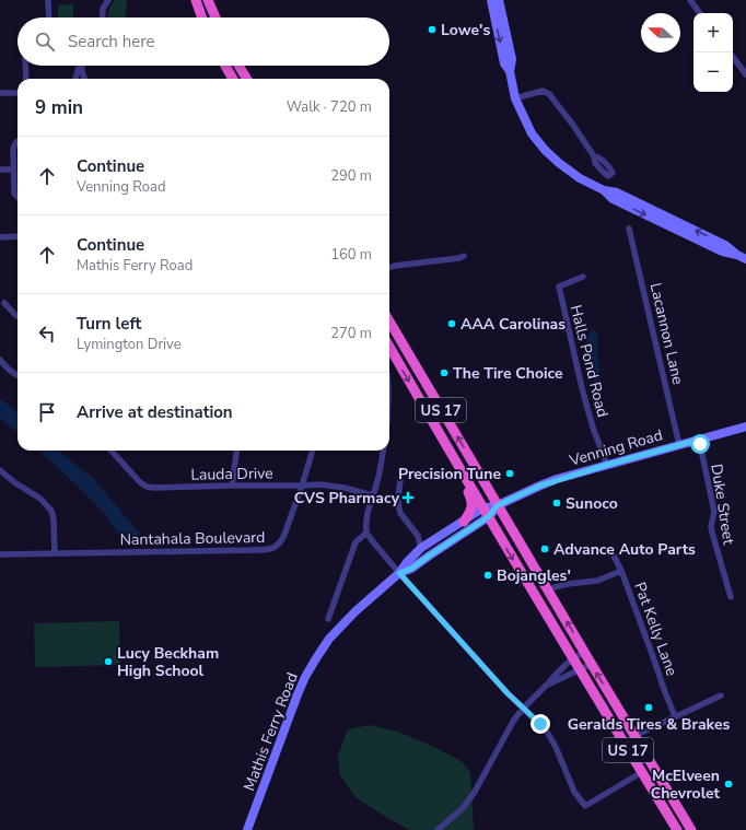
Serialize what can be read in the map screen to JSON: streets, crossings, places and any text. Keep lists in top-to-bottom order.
{
  "streets": {
    "highway": ["US 17"],
    "main road": ["Venning Road", "Mathis Ferry Road"],
    "street": [
      "Lacannon Lane",
      "Halls Pond Road",
      "Lauda Drive",
      "Duke Street",
      "Nantahala Boulevard",
      "Pat Kelly Lane"
    ]
  },
  "crossings": [
    ["Lacannon Lane", "Venning Road"],
    ["Halls Pond Road", "Venning Road"],
    ["US 17", "Venning Road"],
    ["US 17", "Mathis Ferry Road"],
    ["Venning Road", "Duke Street"],
    ["Venning Road", "Mathis Ferry Road"],
    ["Lauda Drive", "Nantahala Boulevard"]
  ],
  "places": {
    "other": [
      "Lowe's",
      "AAA Carolinas",
      "The Tire Choice",
      "Precision Tune",
      "Sunoco",
      "Advance Auto Parts",
      "Bojangles'",
      "Lucy Beckham High School",
      "Geralds Tires & Brakes",
      "McElveen Chevrolet"
    ],
    "health": ["CVS Pharmacy"]
  },
  "north": "left",
  "page": {
    "map_buttons": ["+", "−"],
    "search": "Search here",
    "heading": ["9 min", "Walk · 720 m"],
    "list": [
      ["Continue", "Venning Road", "290 m"],
      ["Continue", "Mathis Ferry Road", "160 m"],
      ["Turn left", "Lymington Drive", "270 m"],
      "Arrive at destination"
    ]
  }
}
